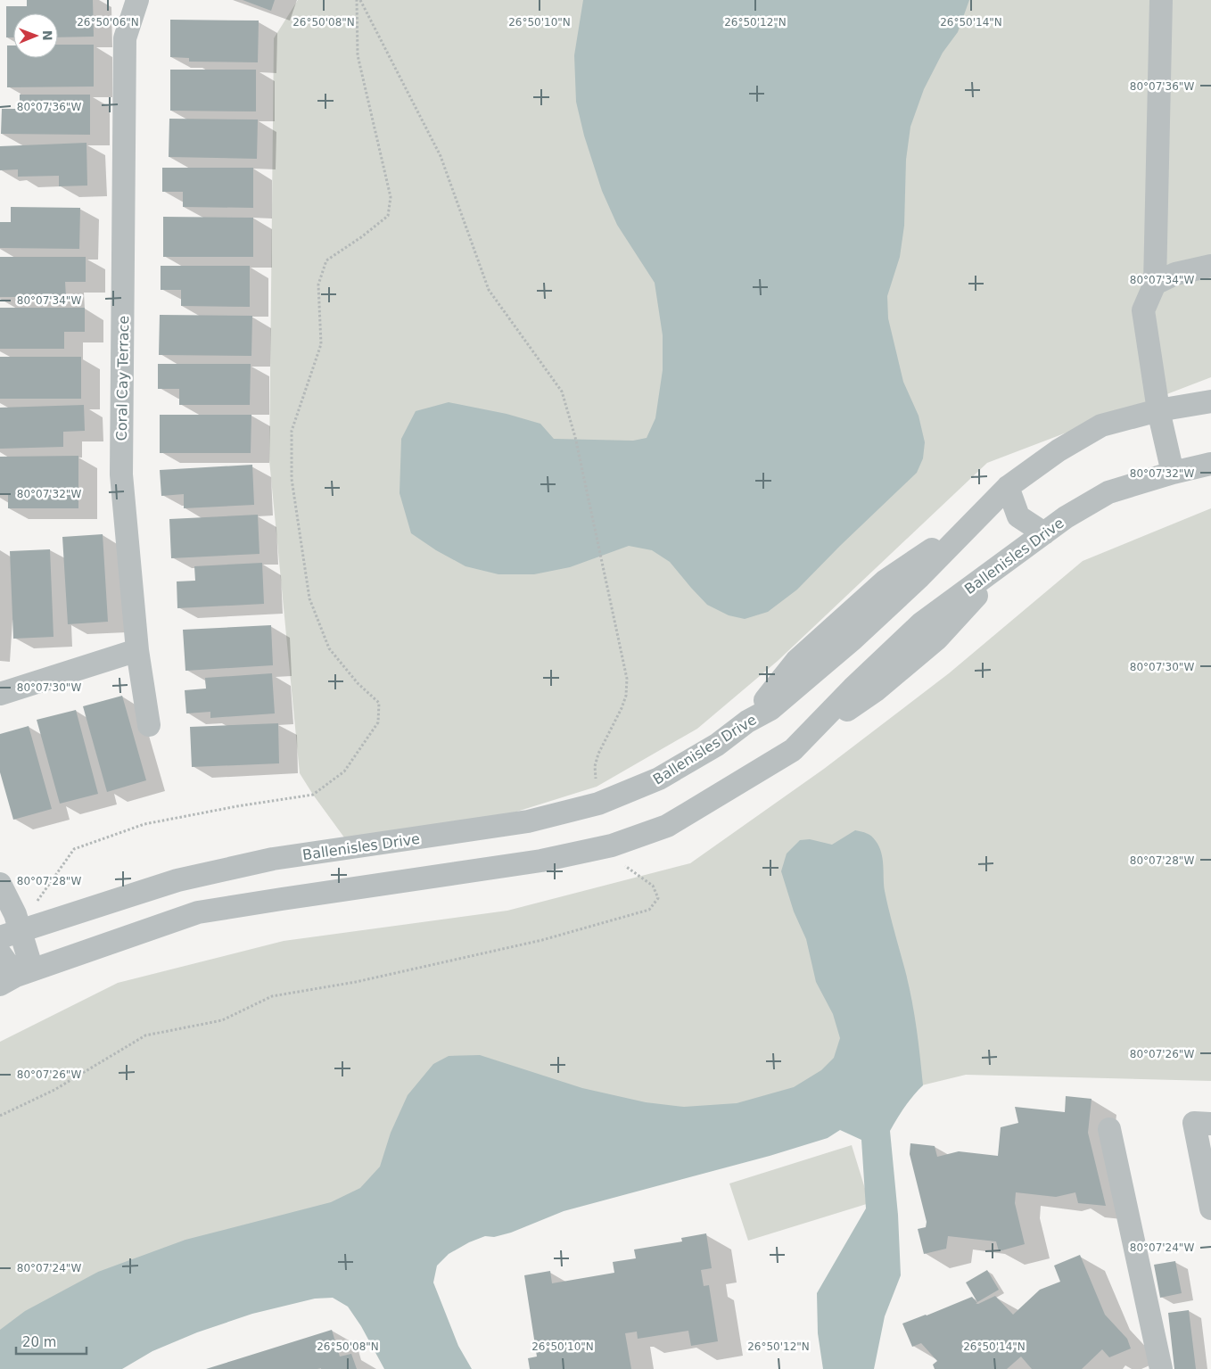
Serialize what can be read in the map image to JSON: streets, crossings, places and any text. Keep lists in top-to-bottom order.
{
  "streets": {
    "street": ["Coral Cay Terrace", "Ballenisles Drive"]
  },
  "scale_bar": "20 m",
  "north": "right",
  "coordinates": [
    "26°50'06\"N",
    "26°50'08\"N",
    "26°50'10\"N",
    "26°50'12\"N",
    "26°50'14\"N",
    "80°07'36\"W",
    "80°07'34\"W",
    "80°07'32\"W",
    "80°07'30\"W",
    "80°07'28\"W",
    "80°07'26\"W",
    "80°07'24\"W"
  ]
}
